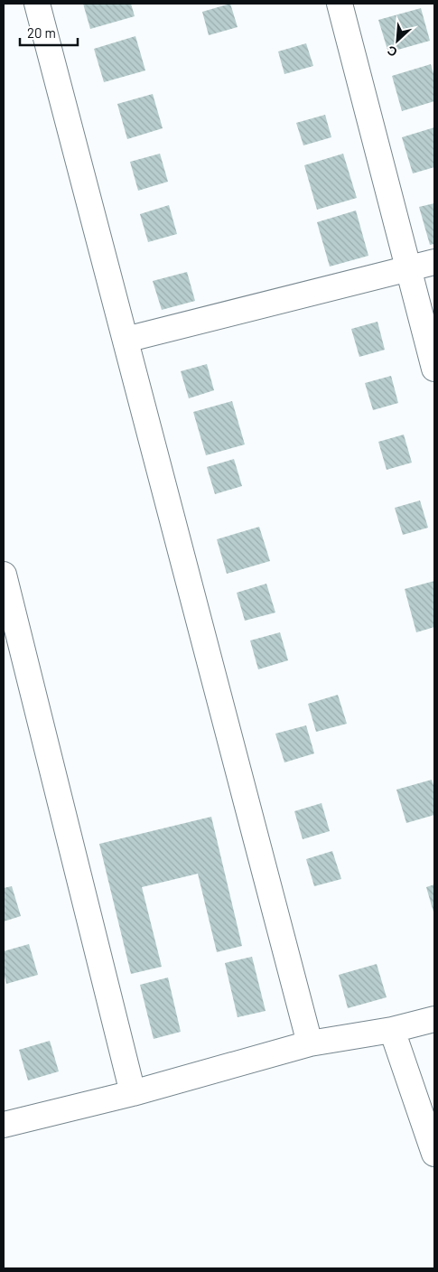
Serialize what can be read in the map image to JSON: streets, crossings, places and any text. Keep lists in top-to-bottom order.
{
  "scale_bar": "20 m",
  "north": "bottom left"
}
